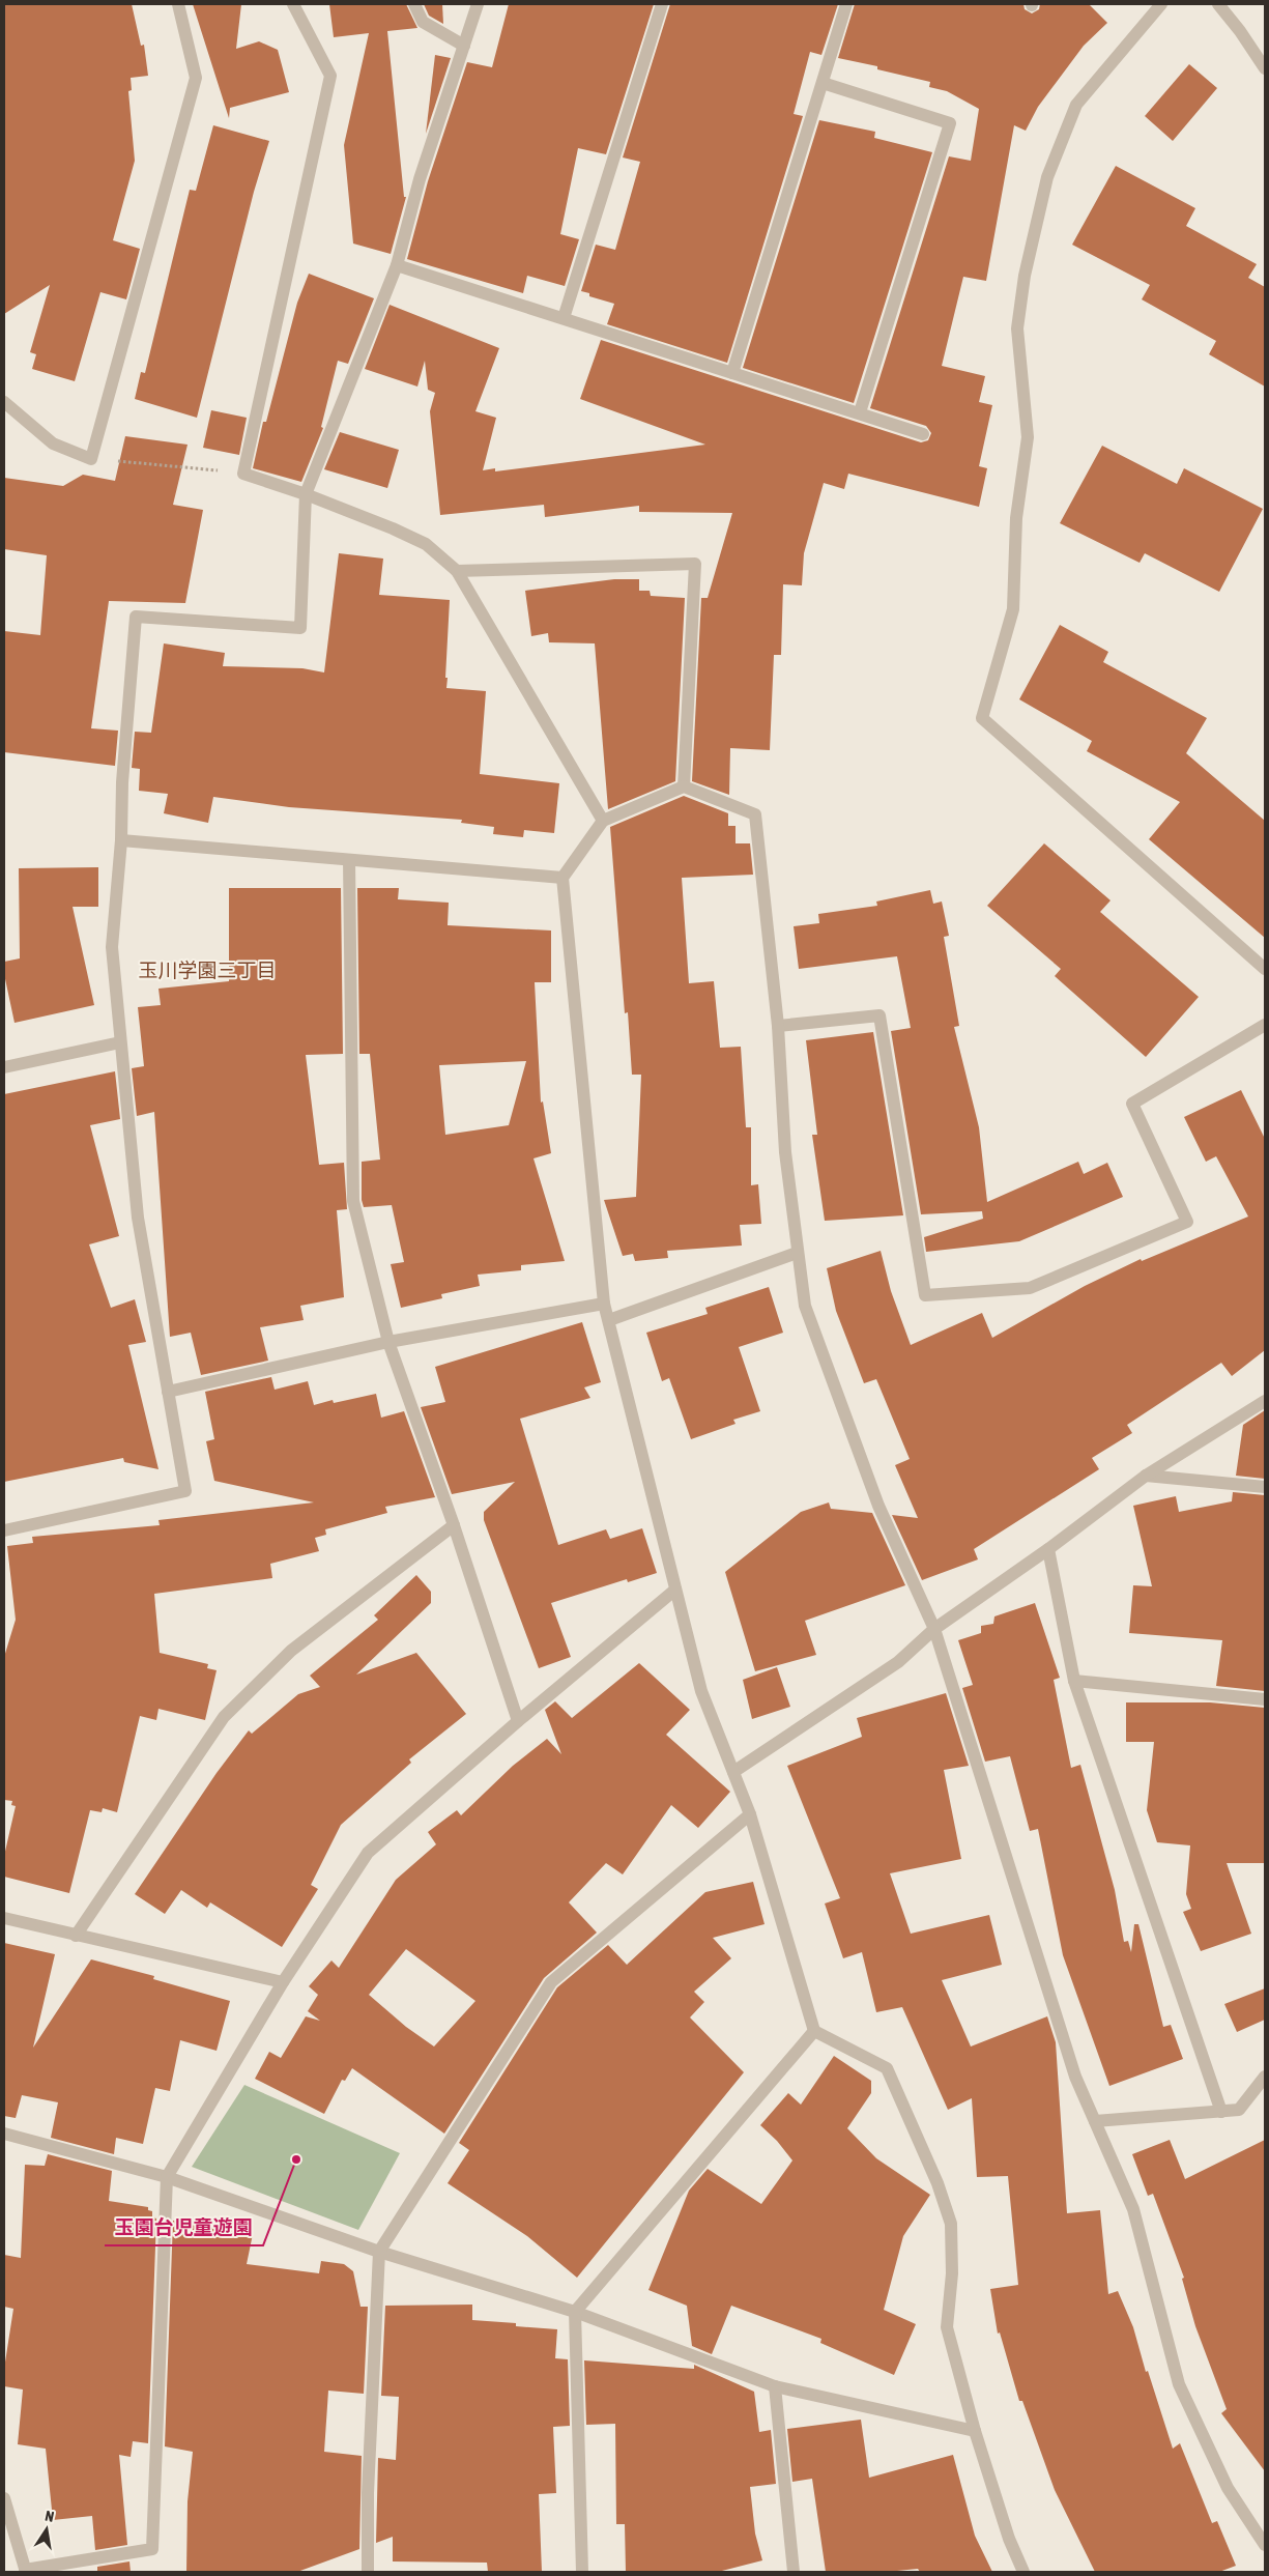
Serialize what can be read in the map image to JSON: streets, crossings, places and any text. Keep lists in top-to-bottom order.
{
  "districts": ["玉川学園三丁目"],
  "places": ["玉園台児童遊園"],
  "north": "top"
}
